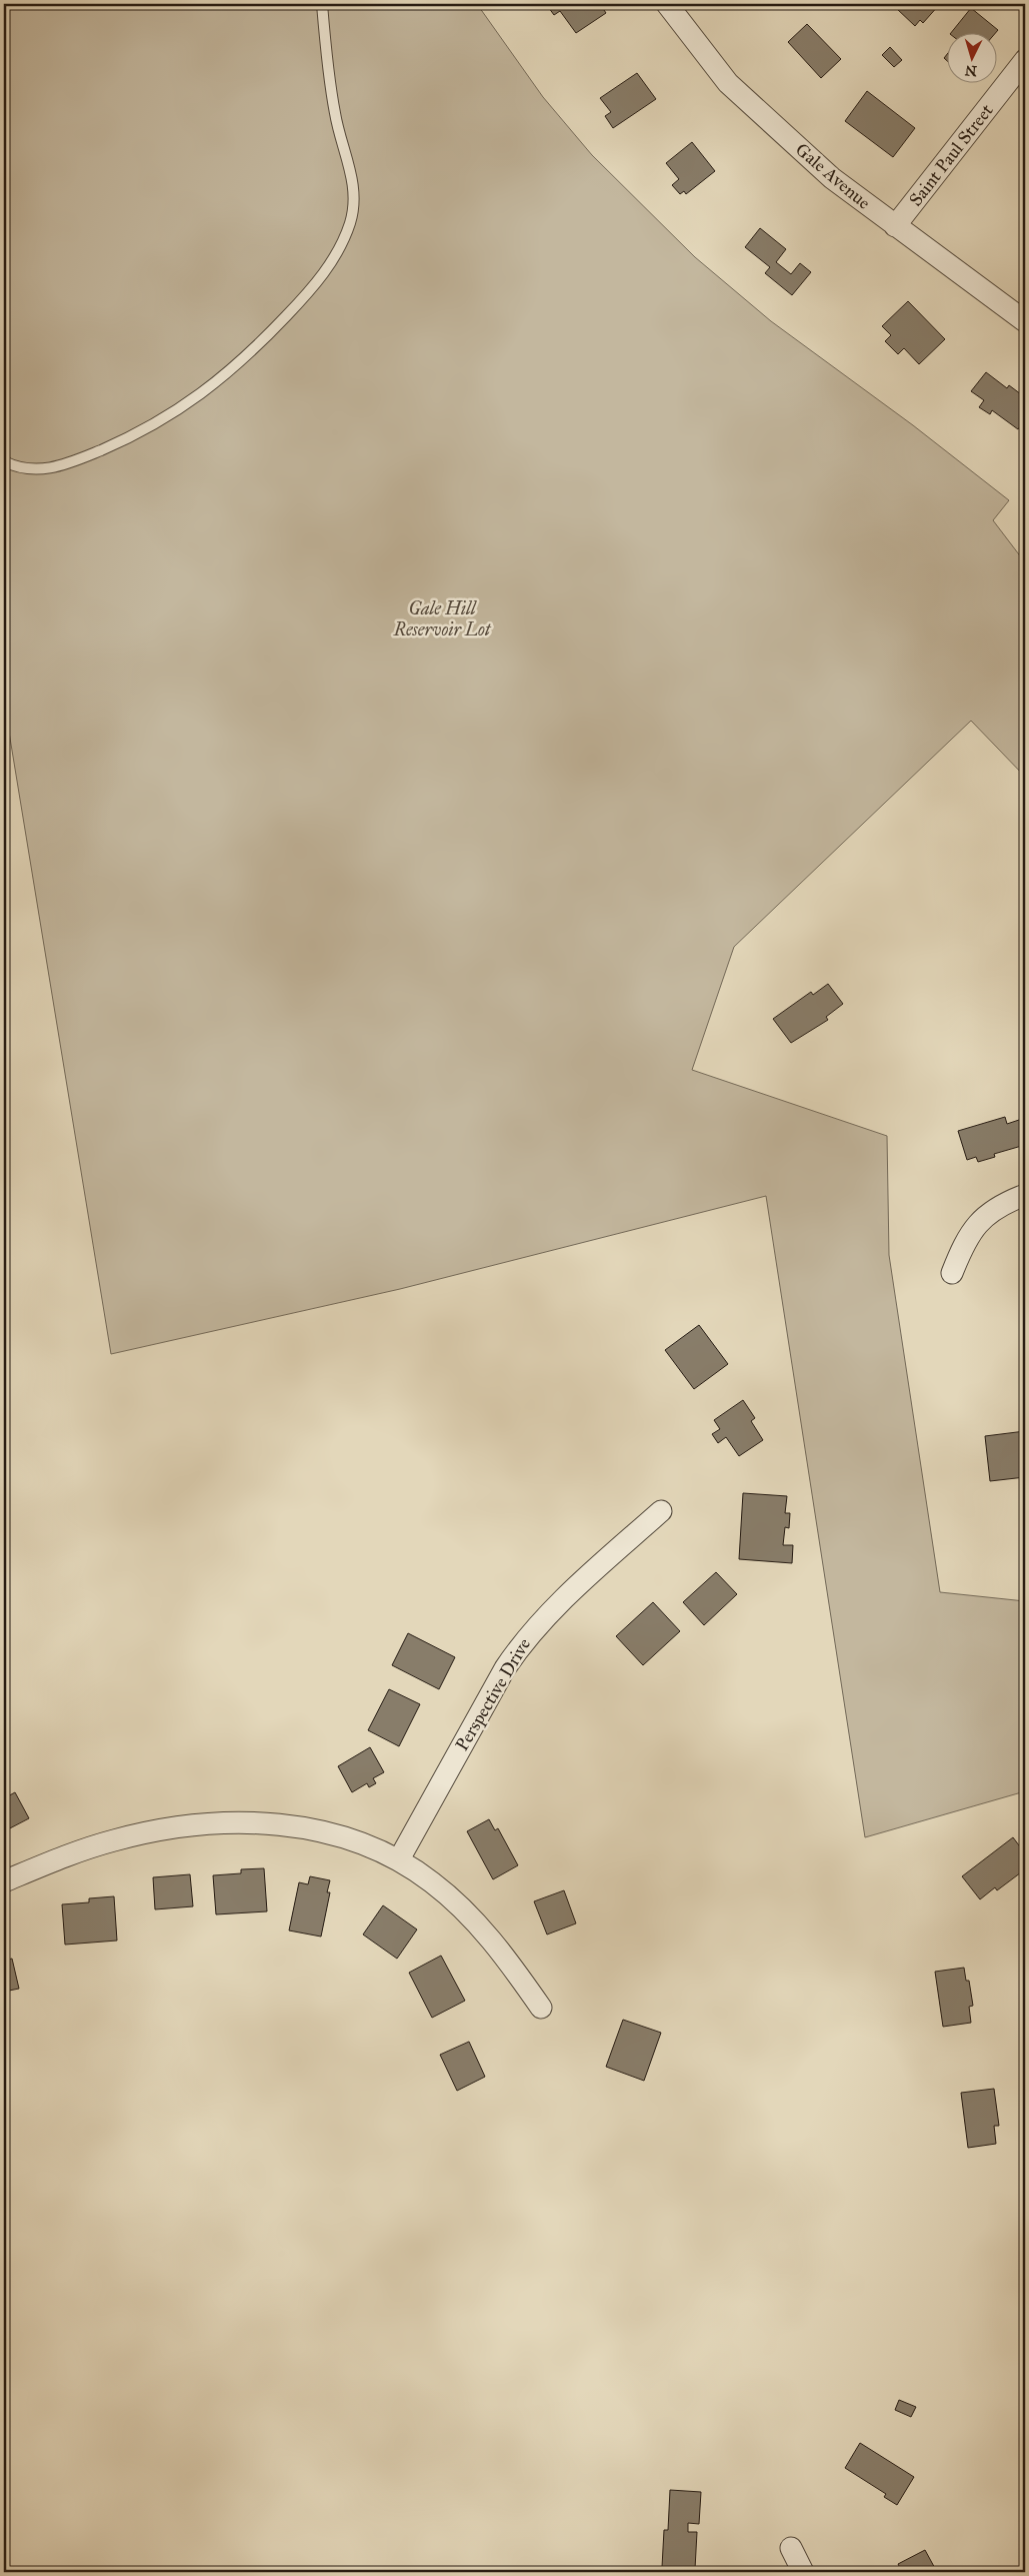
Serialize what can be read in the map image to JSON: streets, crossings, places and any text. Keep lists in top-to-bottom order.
{
  "streets": {
    "street": ["Saint Paul Street", "Gale Avenue", "Perspective Drive"]
  },
  "crossings": [
    ["Saint Paul Street", "Gale Avenue"]
  ],
  "parks": ["Gale Hill Reservoir Lot"],
  "north": "bottom"
}
